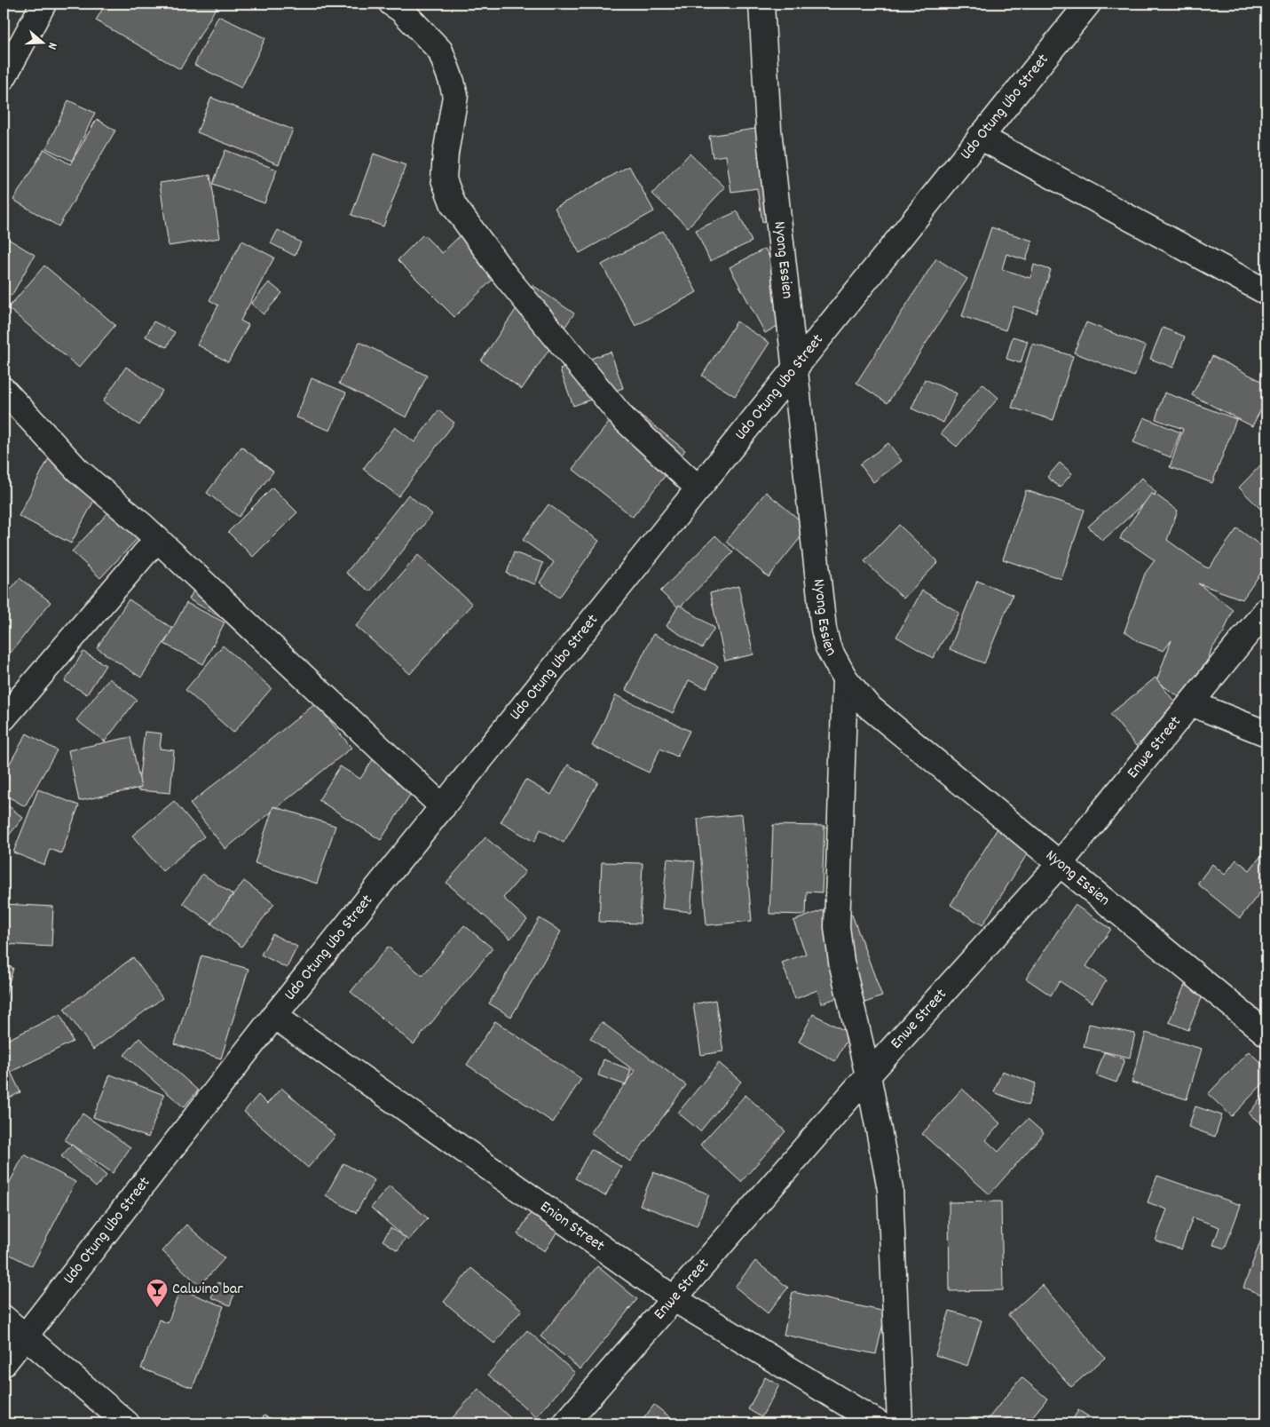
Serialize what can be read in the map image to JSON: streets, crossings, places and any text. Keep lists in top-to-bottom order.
{
  "streets": {
    "street": [
      "Udo Otung Ubo Street",
      "Nyong Essien",
      "Enwe Street",
      "Enion Street"
    ]
  },
  "crossings": [
    ["Udo Otung Ubo Street", "Nyong Essien"],
    ["Udo Otung Ubo Street", "Enion Street"],
    ["Nyong Essien", "Enwe Street"],
    ["Enwe Street", "Enion Street"]
  ],
  "places": {
    "bar": ["Calwino bar"]
  },
  "north": "right"
}
